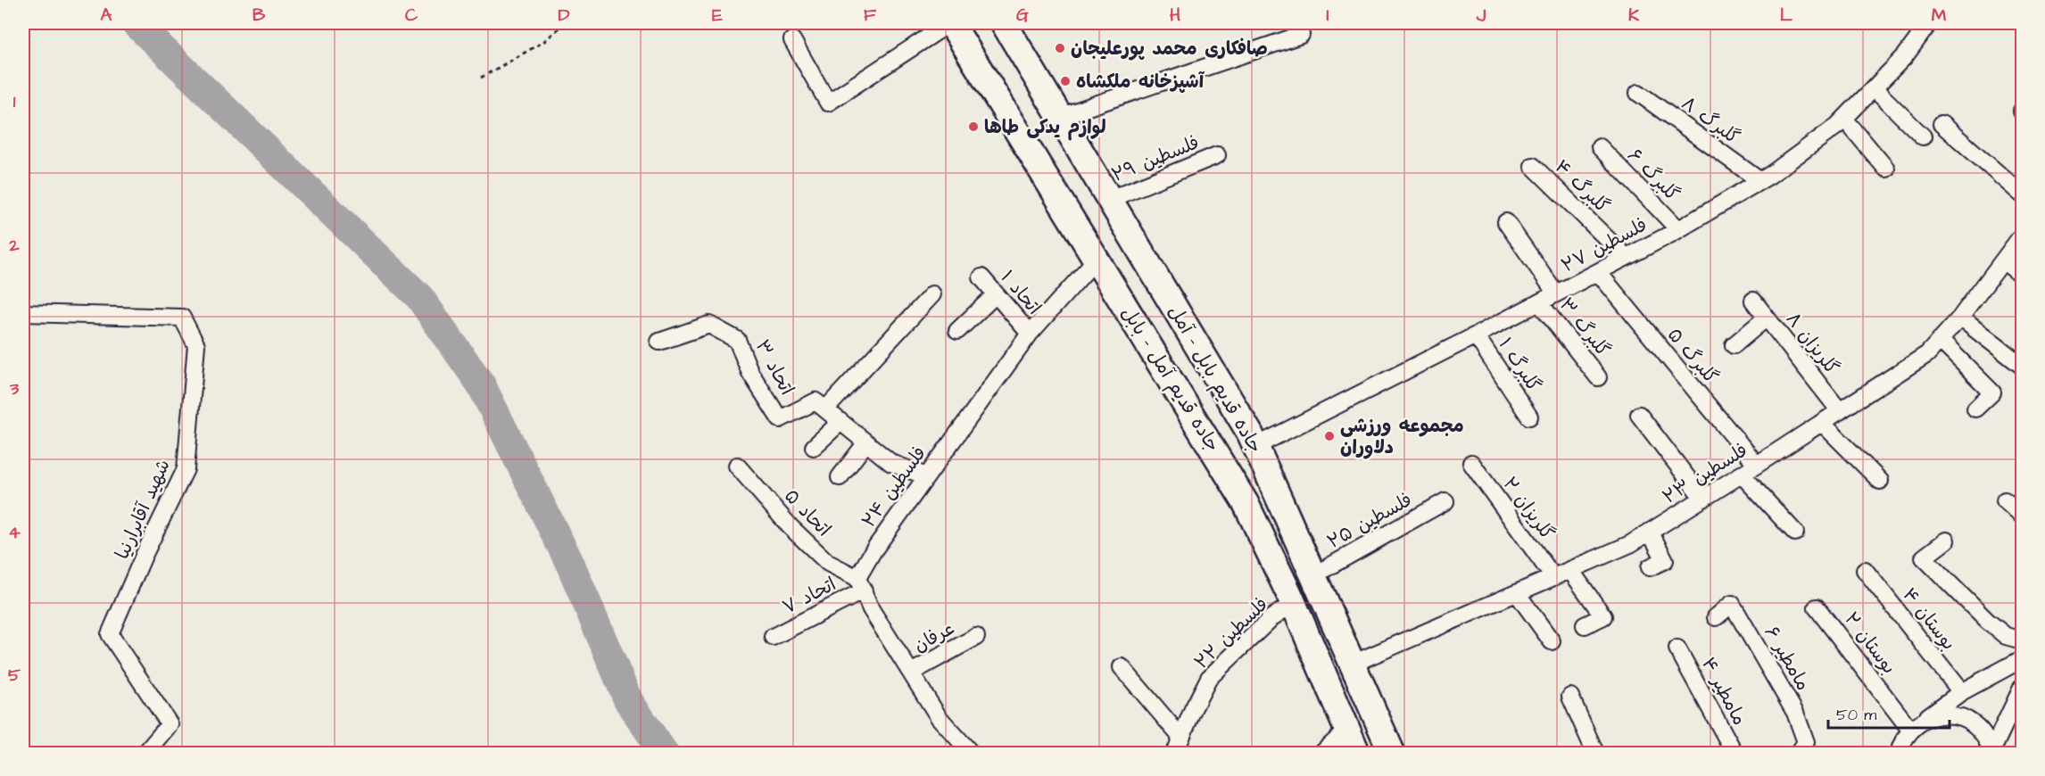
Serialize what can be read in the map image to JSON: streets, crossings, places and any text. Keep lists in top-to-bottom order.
{
  "streets": {
    "main road": ["جاده قدیم آمل - بابل", "جاده قدیم بابل - آمل"],
    "street": [
      "گلبرگ ۸",
      "فلسطین ۲۹",
      "گلبرگ ۶",
      "گلبرگ ۴",
      "فلسطین ۲۷",
      "اتحاد ۱",
      "گلبرگ ۳",
      "گلریزان ۸",
      "گلبرگ ۵",
      "گلبرگ ۱",
      "اتحاد ۳",
      "فلسطین ۲۳",
      "فلسطین ۲۴",
      "گلریزان ۲",
      "شهید آقابرارنیا",
      "اتحاد ۵",
      "فلسطین ۲۵",
      "اتحاد ۷",
      "بوستان ۴",
      "فلسطین ۲۲",
      "عرفان",
      "بوستان ۲",
      "مامطیر ۶",
      "مامطیر ۴"
    ]
  },
  "crossings": [
    ["گلبرگ ۸", "فلسطین ۲۷"],
    ["فلسطین ۲۹", "جاده قدیم بابل - آمل"],
    ["گلبرگ ۶", "فلسطین ۲۷"],
    ["گلبرگ ۴", "فلسطین ۲۷"],
    ["فلسطین ۲۷", "گلبرگ ۳"],
    ["فلسطین ۲۷", "گلبرگ ۵"],
    ["فلسطین ۲۷", "گلبرگ ۱"],
    ["فلسطین ۲۷", "جاده قدیم بابل - آمل"],
    ["اتحاد ۱", "فلسطین ۲۴"],
    ["گلریزان ۸", "فلسطین ۲۳"],
    ["گلبرگ ۵", "فلسطین ۲۳"],
    ["جاده قدیم آمل - بابل", "فلسطین ۲۴"],
    ["جاده قدیم آمل - بابل", "فلسطین ۲۲"],
    ["جاده قدیم بابل - آمل", "فلسطین ۲۳"],
    ["جاده قدیم بابل - آمل", "فلسطین ۲۵"],
    ["فلسطین ۲۳", "گلریزان ۲"],
    ["فلسطین ۲۴", "اتحاد ۵"],
    ["فلسطین ۲۴", "اتحاد ۷"],
    ["اتحاد ۵", "اتحاد ۷"]
  ],
  "places": [
    "صافکاری محمد پورعلیجان",
    "آشپزخانه ملکشاه",
    "لوازم یدکی طاها",
    "مجموعه ورزشی دلاوران"
  ],
  "scale_bar": "50 m",
  "grid": {
    "columns": [
      "A",
      "B",
      "C",
      "D",
      "E",
      "F",
      "G",
      "H",
      "I",
      "J",
      "K",
      "L",
      "M"
    ],
    "rows": [
      "1",
      "2",
      "3",
      "4",
      "5"
    ]
  }
}
